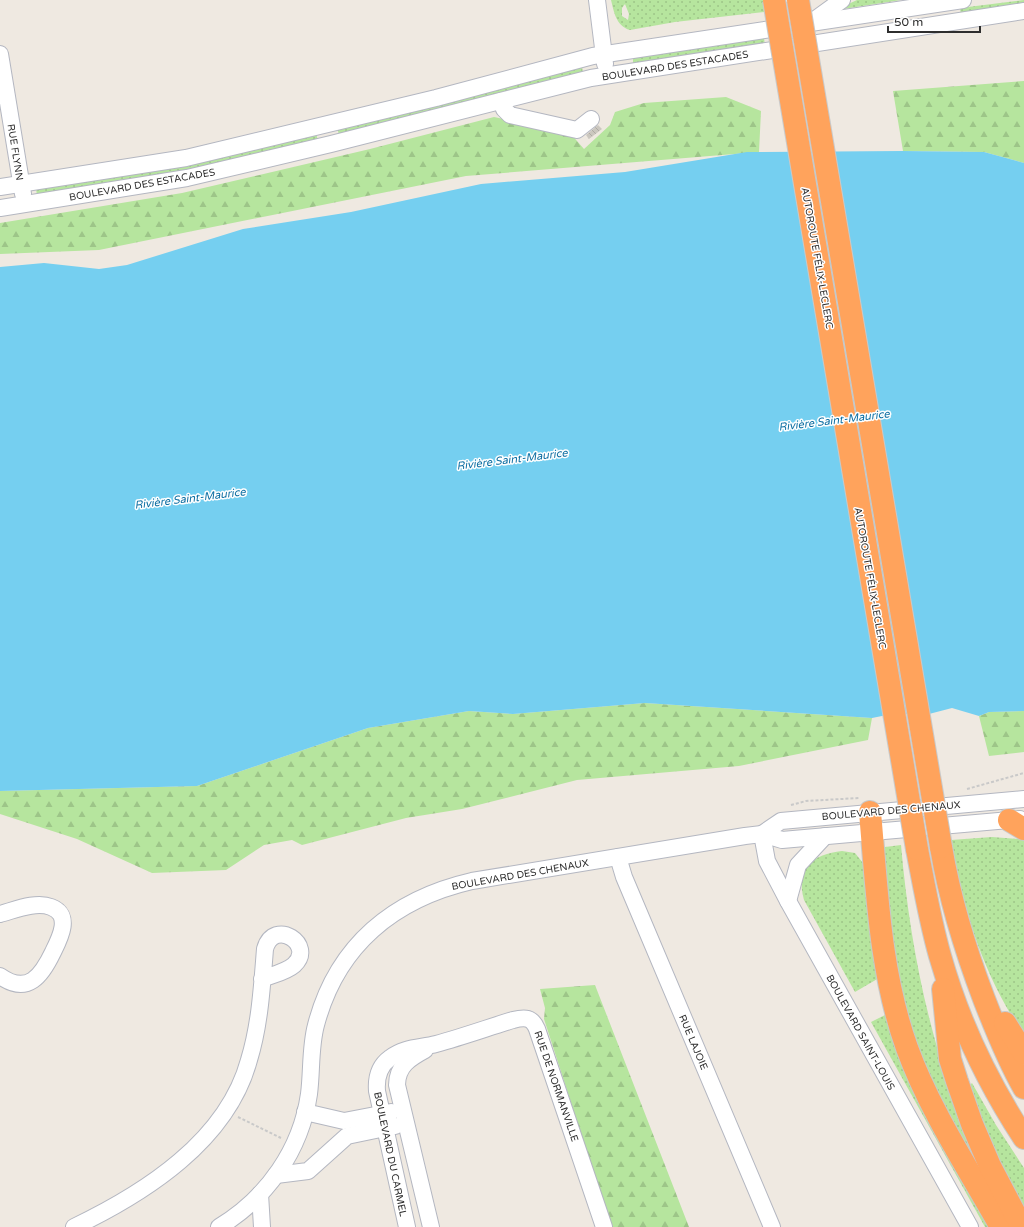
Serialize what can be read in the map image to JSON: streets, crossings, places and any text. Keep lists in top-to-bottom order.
{
  "streets": {
    "highway": ["AUTOROUTE FÉLIX-LECLERC"],
    "street": [
      "BOULEVARD DES ESTACADES",
      "RUE FLYNN",
      "BOULEVARD DES CHENAUX",
      "BOULEVARD SAINT-LOUIS",
      "RUE LAJOIE",
      "RUE DE NORMANVILLE",
      "BOULEVARD DU CARMEL"
    ]
  },
  "crossings": [
    ["BOULEVARD DES ESTACADES", "RUE FLYNN"],
    ["BOULEVARD DES CHENAUX", "BOULEVARD SAINT-LOUIS"],
    ["BOULEVARD DES CHENAUX", "RUE LAJOIE"],
    ["RUE DE NORMANVILLE", "BOULEVARD DU CARMEL"]
  ],
  "water": ["Rivière Saint-Maurice"],
  "scale_bar": "50 m"
}
